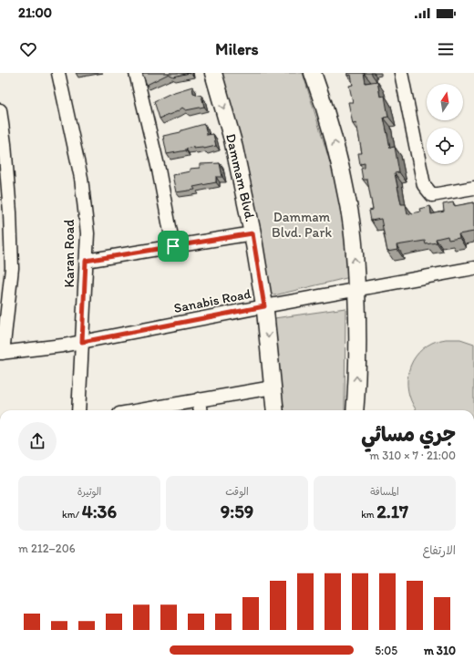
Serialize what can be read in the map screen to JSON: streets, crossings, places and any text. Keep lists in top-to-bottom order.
{
  "streets": {
    "main road": ["Dammam Blvd."],
    "street": ["Karan Road", "Sanabis Road"]
  },
  "crossings": [
    ["Dammam Blvd.", "Sanabis Road"],
    ["Karan Road", "Sanabis Road"]
  ],
  "parks": ["Dammam Blvd. Park"],
  "north": "top",
  "page": {
    "status": "21:00",
    "header": "Milers",
    "heading": ["جري مسائي", "21:00 · 7 × 310 m"],
    "stats": [
      ["المسافة", "2.17 km"],
      ["الوقت", "9:59"],
      ["الوتيرة", "4:36 /km"]
    ],
    "chart": ["الارتفاع", "206–212 m"],
    "list": [
      {
        "name": "310 m",
        "note": "5:05"
      }
    ]
  }
}
